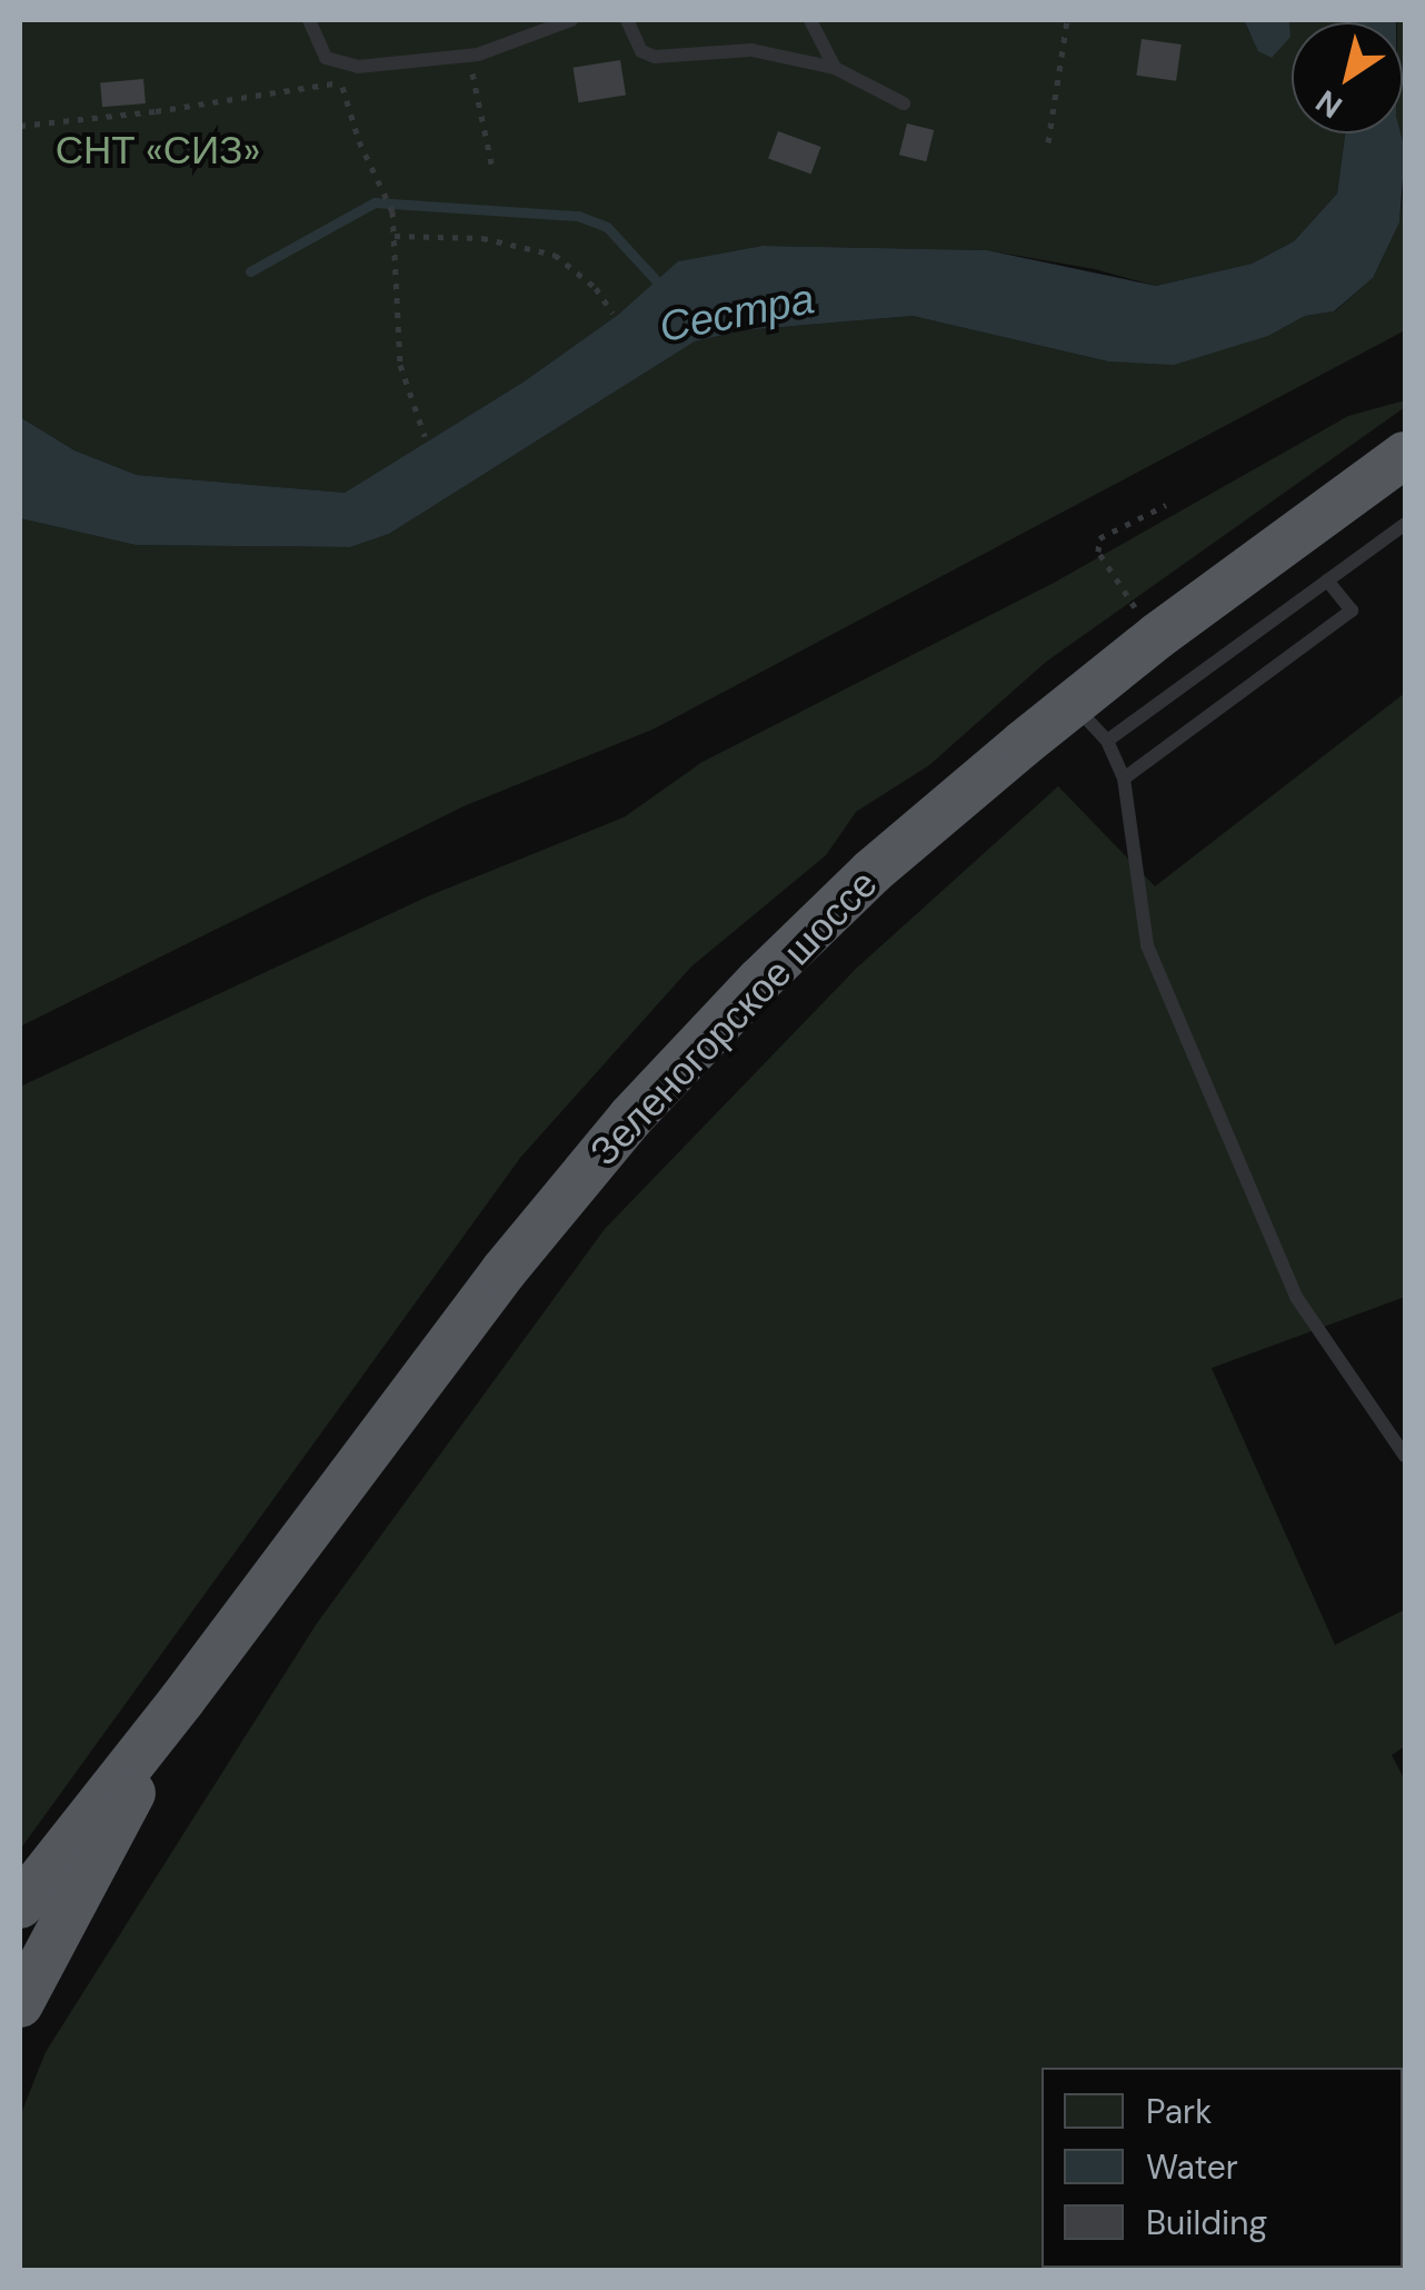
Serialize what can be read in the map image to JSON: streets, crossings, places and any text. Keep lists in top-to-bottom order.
{
  "streets": {
    "highway": ["Зеленогорское шоссе"]
  },
  "water": ["Сестра"],
  "parks": ["СНТ «СИЗ»"],
  "legend": ["Park", "Water", "Building"],
  "north": "bottom left"
}
